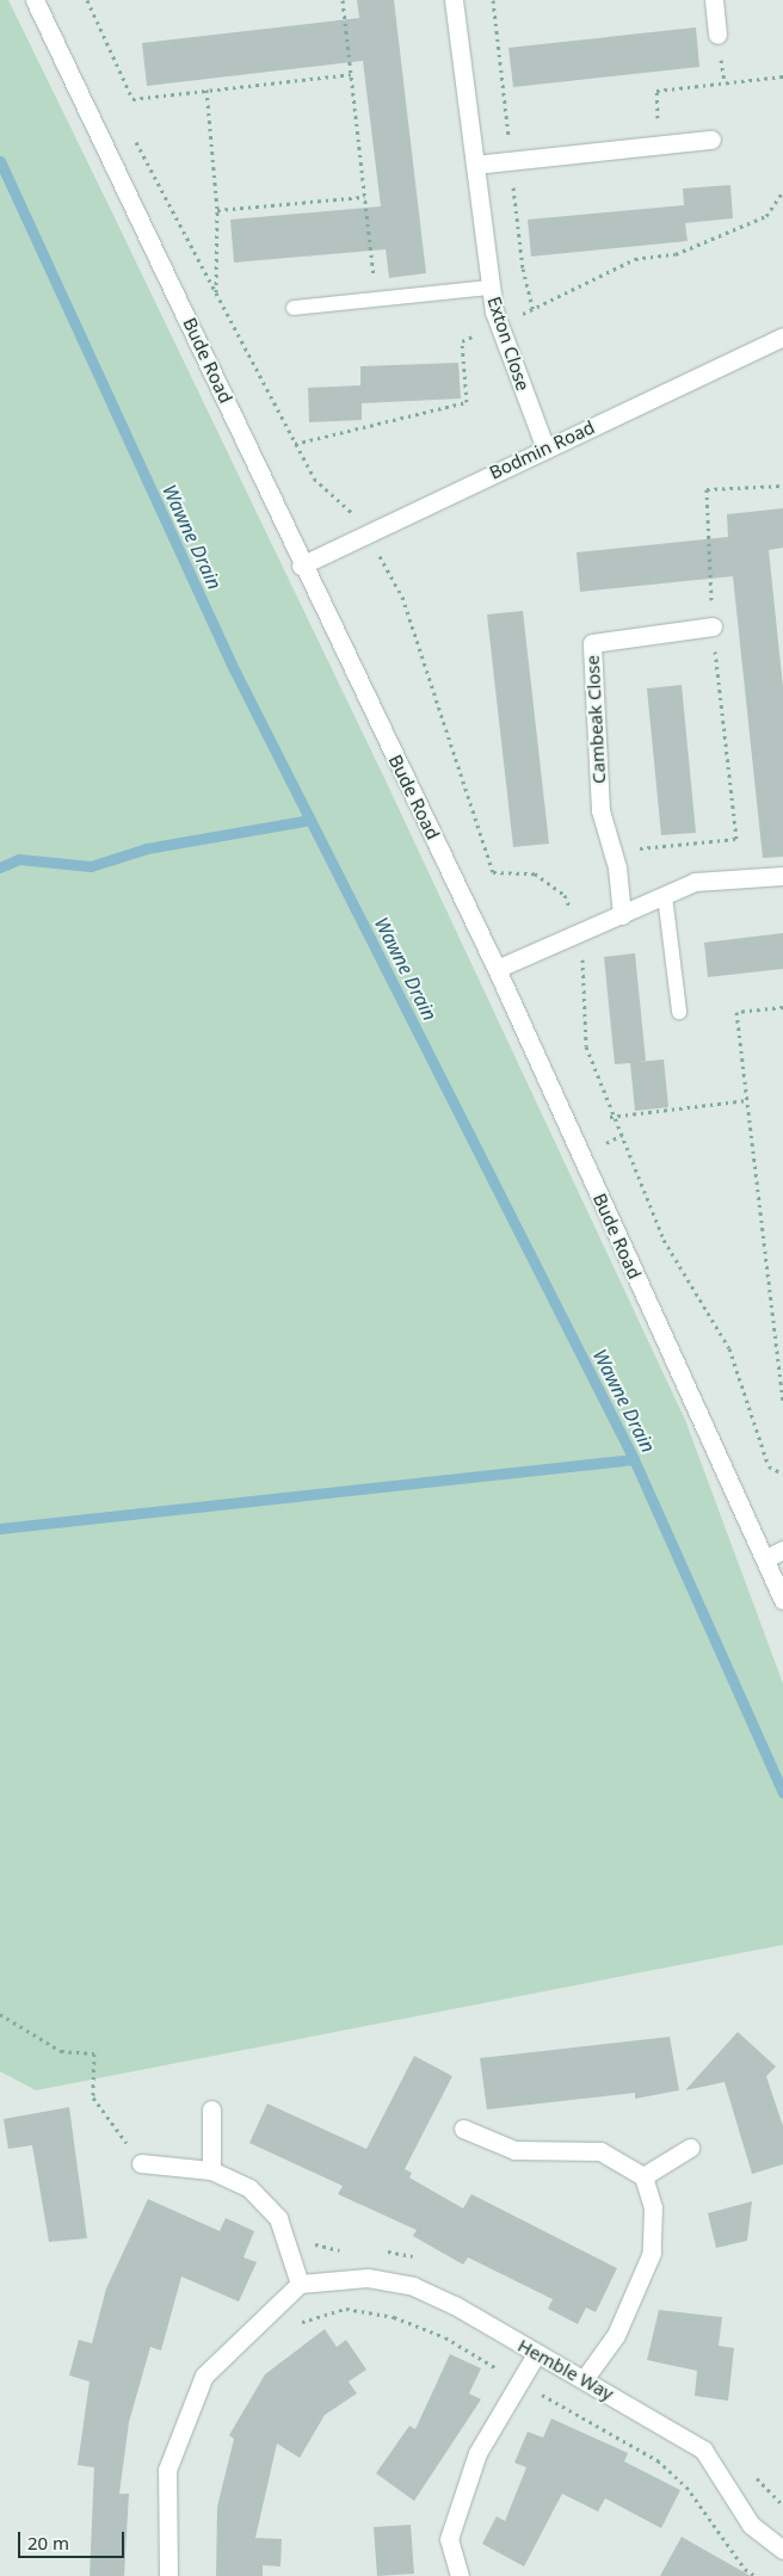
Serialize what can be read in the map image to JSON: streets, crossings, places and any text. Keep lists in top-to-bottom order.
{
  "streets": {
    "street": [
      "Exton Close",
      "Bude Road",
      "Bodmin Road",
      "Cambeak Close",
      "Hemble Way"
    ]
  },
  "crossings": [
    ["Exton Close", "Bodmin Road"],
    ["Bude Road", "Bodmin Road"]
  ],
  "water": ["Wawne Drain"],
  "scale_bar": "20 m"
}
